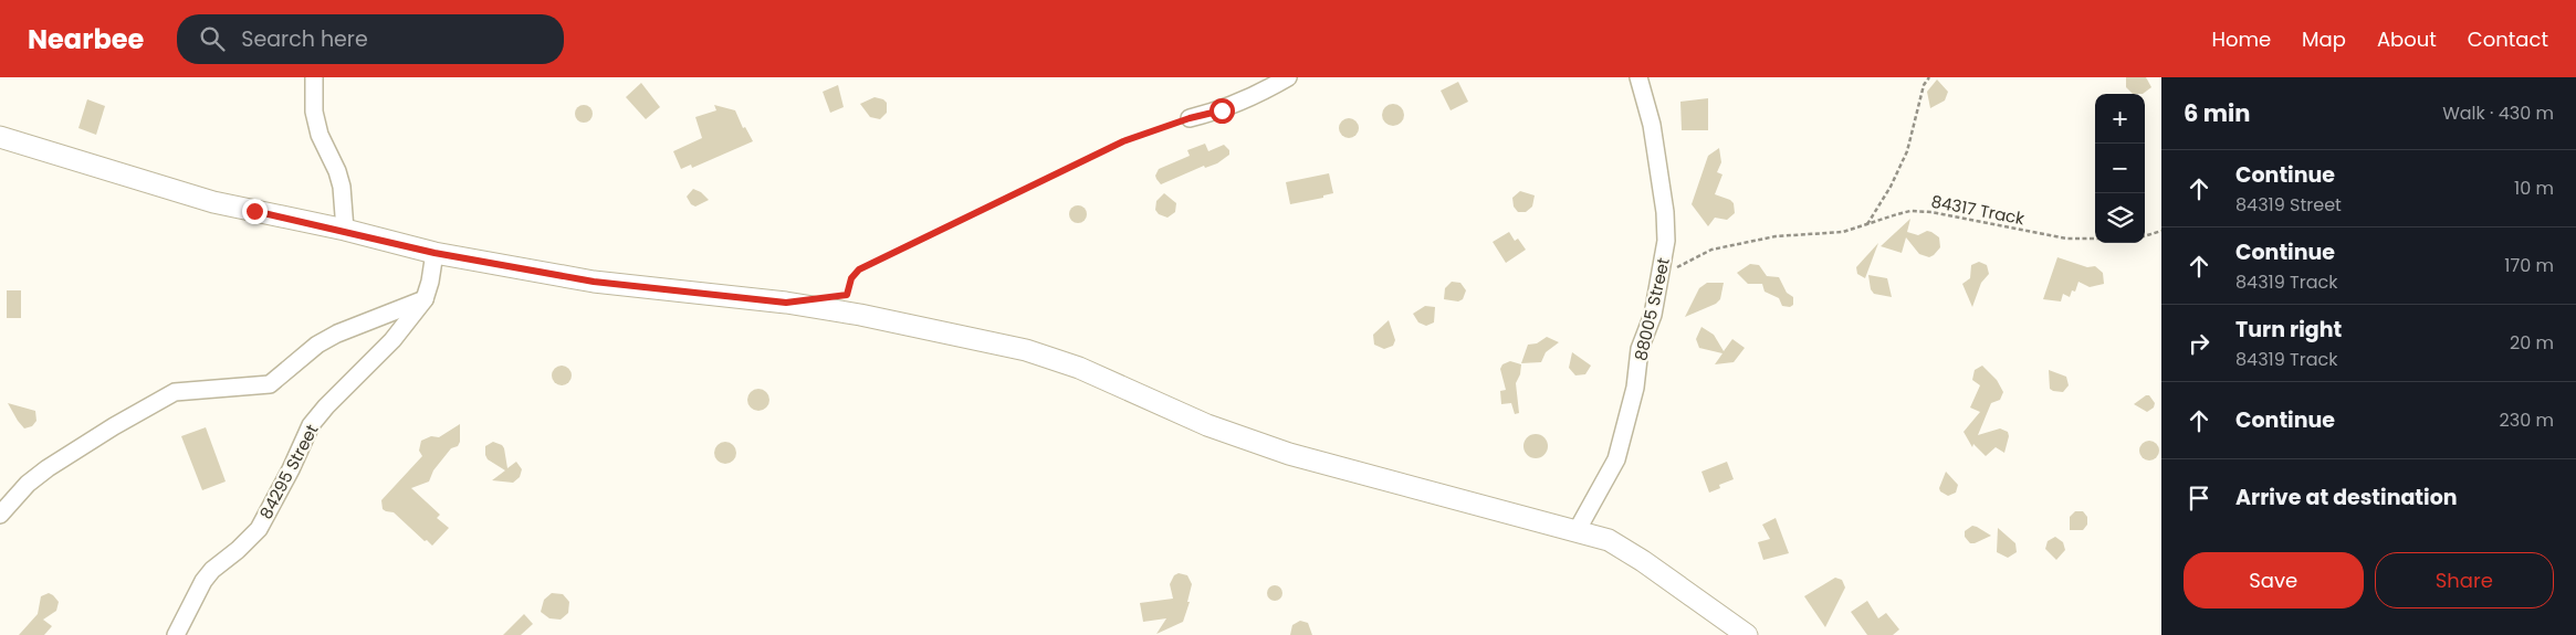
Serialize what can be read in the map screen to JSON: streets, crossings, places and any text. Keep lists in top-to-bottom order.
{
  "streets": {
    "street": ["88005 Street", "84295 Street"],
    "path": ["84317 Track"]
  },
  "crossings": [
    ["84317 Track", "88005 Street"]
  ],
  "page": {
    "header": "Nearbee",
    "search": "Search here",
    "nav": [
      "Home",
      "Map",
      "About",
      "Contact"
    ],
    "heading": ["6 min", "Walk · 430 m"],
    "map_buttons": ["+", "−"],
    "list": [
      ["Continue", "84319 Street", "10 m"],
      ["Continue", "84319 Track", "170 m"],
      ["Turn right", "84319 Track", "20 m"],
      ["Continue", "230 m"],
      "Arrive at destination"
    ],
    "buttons": ["Save", "Share"]
  }
}
